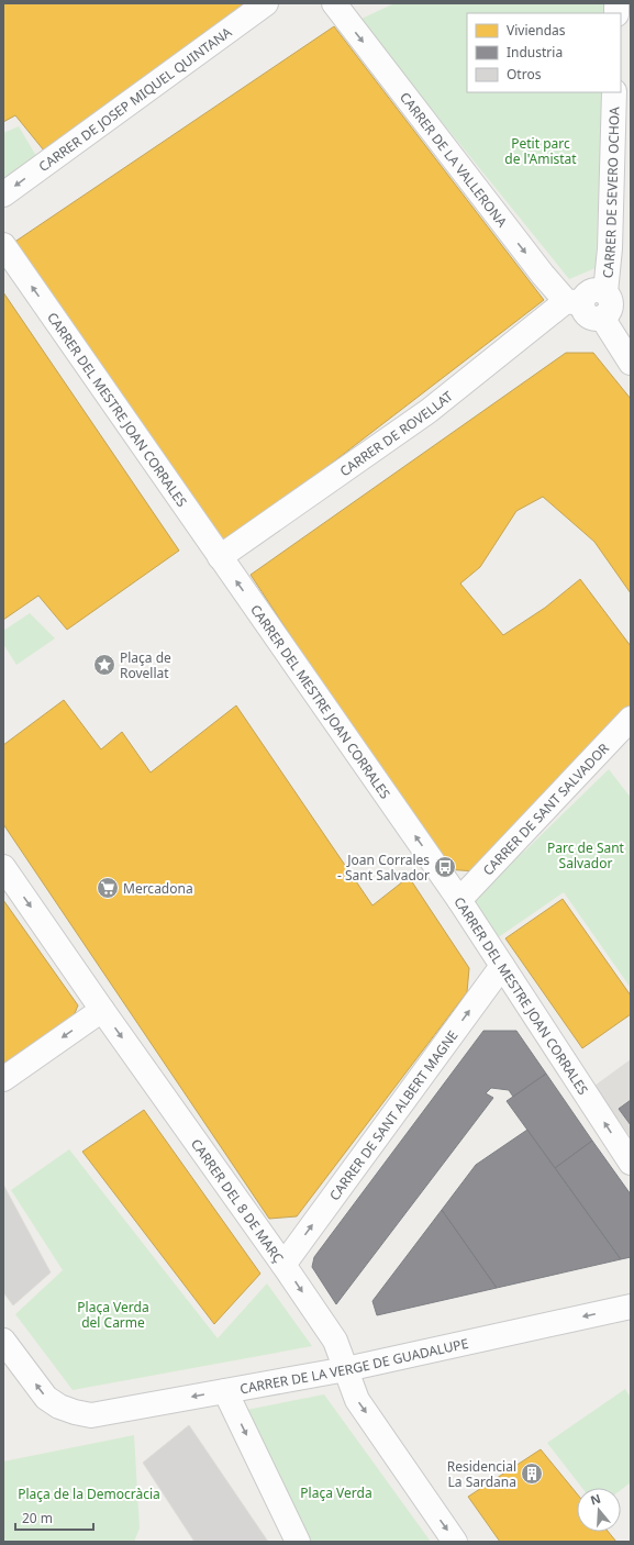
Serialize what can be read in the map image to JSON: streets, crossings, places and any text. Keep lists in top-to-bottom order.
{
  "streets": {
    "street": [
      "CARRER DE JOSEP MIQUEL QUINTANA",
      "CARRER DE LA VALLERONA",
      "CARRER DE SEVERO OCHOA",
      "CARRER DEL MESTRE JOAN CORRALES",
      "CARRER DE ROVELLAT",
      "CARRER DE SANT SALVADOR",
      "CARRER DE SANT ALBERT MAGNE",
      "CARRER DEL 8 DE MARÇ",
      "CARRER DE LA VERGE DE GUADALUPE"
    ]
  },
  "crossings": [
    ["CARRER DE LA VALLERONA", "CARRER DE SEVERO OCHOA"],
    ["CARRER DE LA VALLERONA", "CARRER DE ROVELLAT"],
    ["CARRER DEL MESTRE JOAN CORRALES", "CARRER DE ROVELLAT"],
    ["CARRER DEL MESTRE JOAN CORRALES", "CARRER DE SANT SALVADOR"],
    ["CARRER DEL MESTRE JOAN CORRALES", "CARRER DE SANT ALBERT MAGNE"],
    ["CARRER DE SANT ALBERT MAGNE", "CARRER DEL 8 DE MARÇ"],
    ["CARRER DEL 8 DE MARÇ", "CARRER DE LA VERGE DE GUADALUPE"]
  ],
  "one_way": [
    "CARRER DE JOSEP MIQUEL QUINTANA",
    "CARRER DE LA VALLERONA",
    "CARRER DEL MESTRE JOAN CORRALES",
    "CARRER DE SANT ALBERT MAGNE",
    "CARRER DEL 8 DE MARÇ",
    "CARRER DE LA VERGE DE GUADALUPE"
  ],
  "parks": [
    "Petit parc de l'Amistat",
    "Parc de Sant Salvador",
    "Plaça Verda del Carme",
    "Plaça Verda",
    "Plaça de la Democràcia"
  ],
  "places": {
    "place": ["Plaça de Rovellat"],
    "bus stop": ["Joan Corrales - Sant Salvador"],
    "supermarket": ["Mercadona"],
    "building": ["Residencial La Sardana"]
  },
  "legend": ["Viviendas", "Industria", "Otros"],
  "scale_bar": "20 m",
  "north": "top"
}
